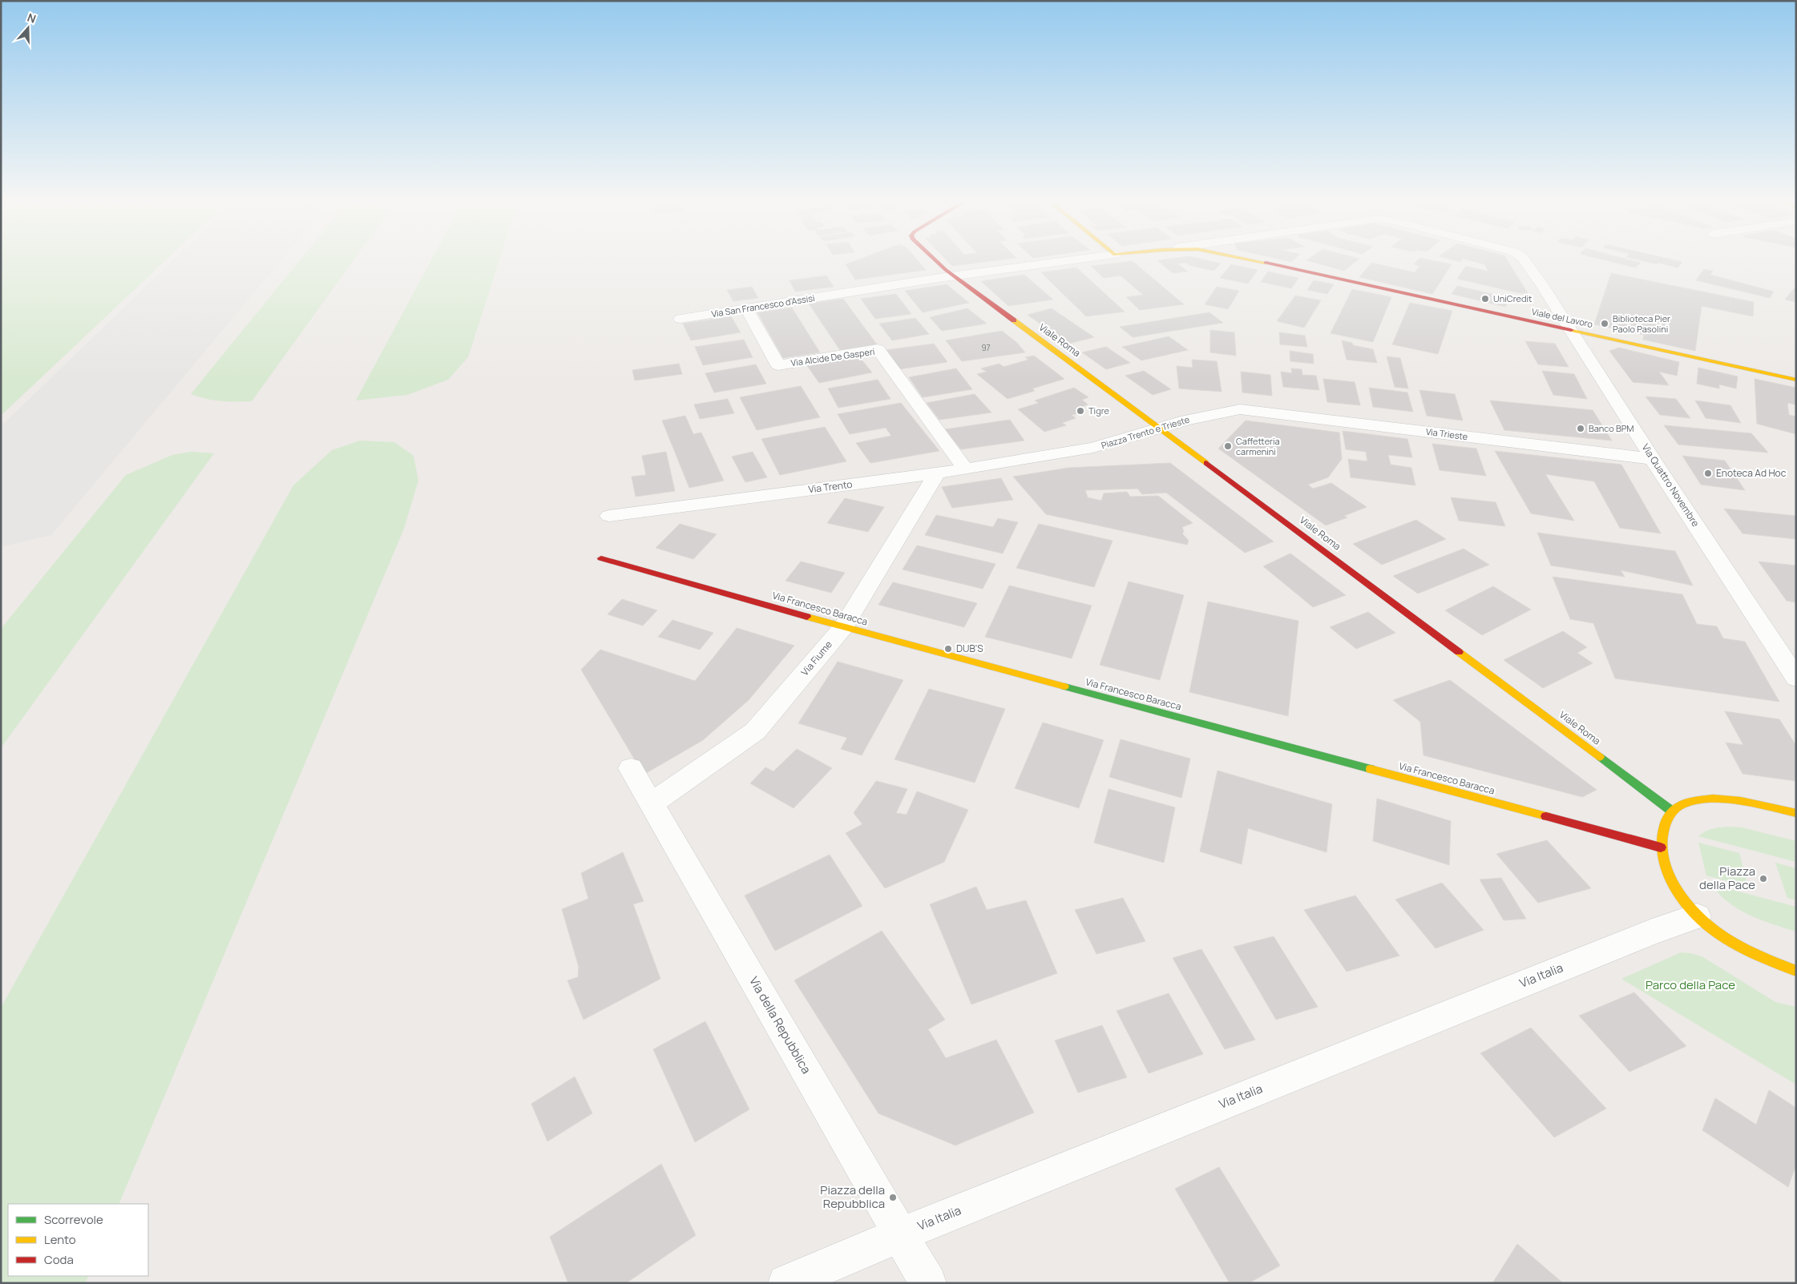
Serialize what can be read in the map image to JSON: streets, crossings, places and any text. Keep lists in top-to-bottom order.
{
  "streets": {
    "street": [
      "Via San Francesco d'Assisi",
      "Viale del Lavoro",
      "Viale Roma",
      "Via Alcide De Gasperi",
      "Piazza Trento e Trieste",
      "Via Trieste",
      "Via Quattro Novembre",
      "Via Trento",
      "Via Francesco Baracca",
      "Via Fiume",
      "Via Italia",
      "Via della Repubblica"
    ]
  },
  "crossings": [
    ["Via San Francesco d'Assisi", "Viale Roma"],
    ["Via San Francesco d'Assisi", "Via Alcide De Gasperi"],
    ["Viale del Lavoro", "Via Quattro Novembre"],
    ["Viale Roma", "Piazza Trento e Trieste"],
    ["Via Alcide De Gasperi", "Via Trento"],
    ["Piazza Trento e Trieste", "Via Trieste"],
    ["Piazza Trento e Trieste", "Via Trento"],
    ["Via Trieste", "Via Quattro Novembre"],
    ["Via Trento", "Via Fiume"],
    ["Via Francesco Baracca", "Via Fiume"],
    ["Via Fiume", "Via della Repubblica"],
    ["Via Italia", "Via della Repubblica"]
  ],
  "parks": ["Parco della Pace"],
  "places": [
    "UniCredit",
    "Biblioteca Pier Paolo Pasolini",
    "Tigre",
    "Banco BPM",
    "Caffetteria carmenini",
    "Enoteca Ad Hoc",
    "DUB'S",
    "Piazza della Pace",
    "Piazza della Repubblica"
  ],
  "house_numbers": ["97"],
  "legend": ["Scorrevole", "Lento", "Coda"],
  "north": "top"
}
